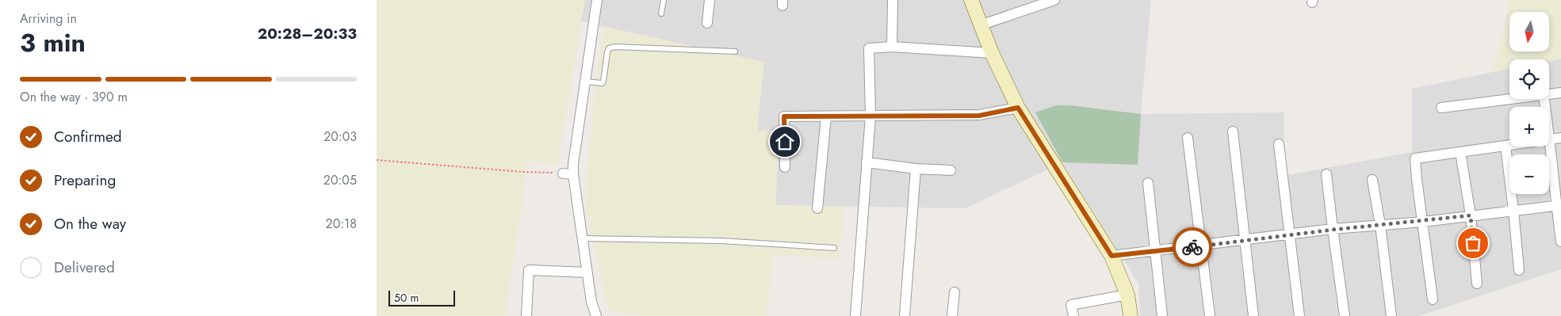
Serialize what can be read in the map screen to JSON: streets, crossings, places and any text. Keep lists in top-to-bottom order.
{
  "scale_bar": "50 m",
  "north": "bottom",
  "page": {
    "heading": ["3 min", "Arriving in", "20:28–20:33"],
    "map_buttons": ["+", "−"],
    "bar": "On the way · 390 m",
    "list": [
      ["Confirmed", "20:03"],
      ["Preparing", "20:05"],
      ["On the way", "20:18"],
      "Delivered"
    ],
    "scale": "50 m"
  }
}
